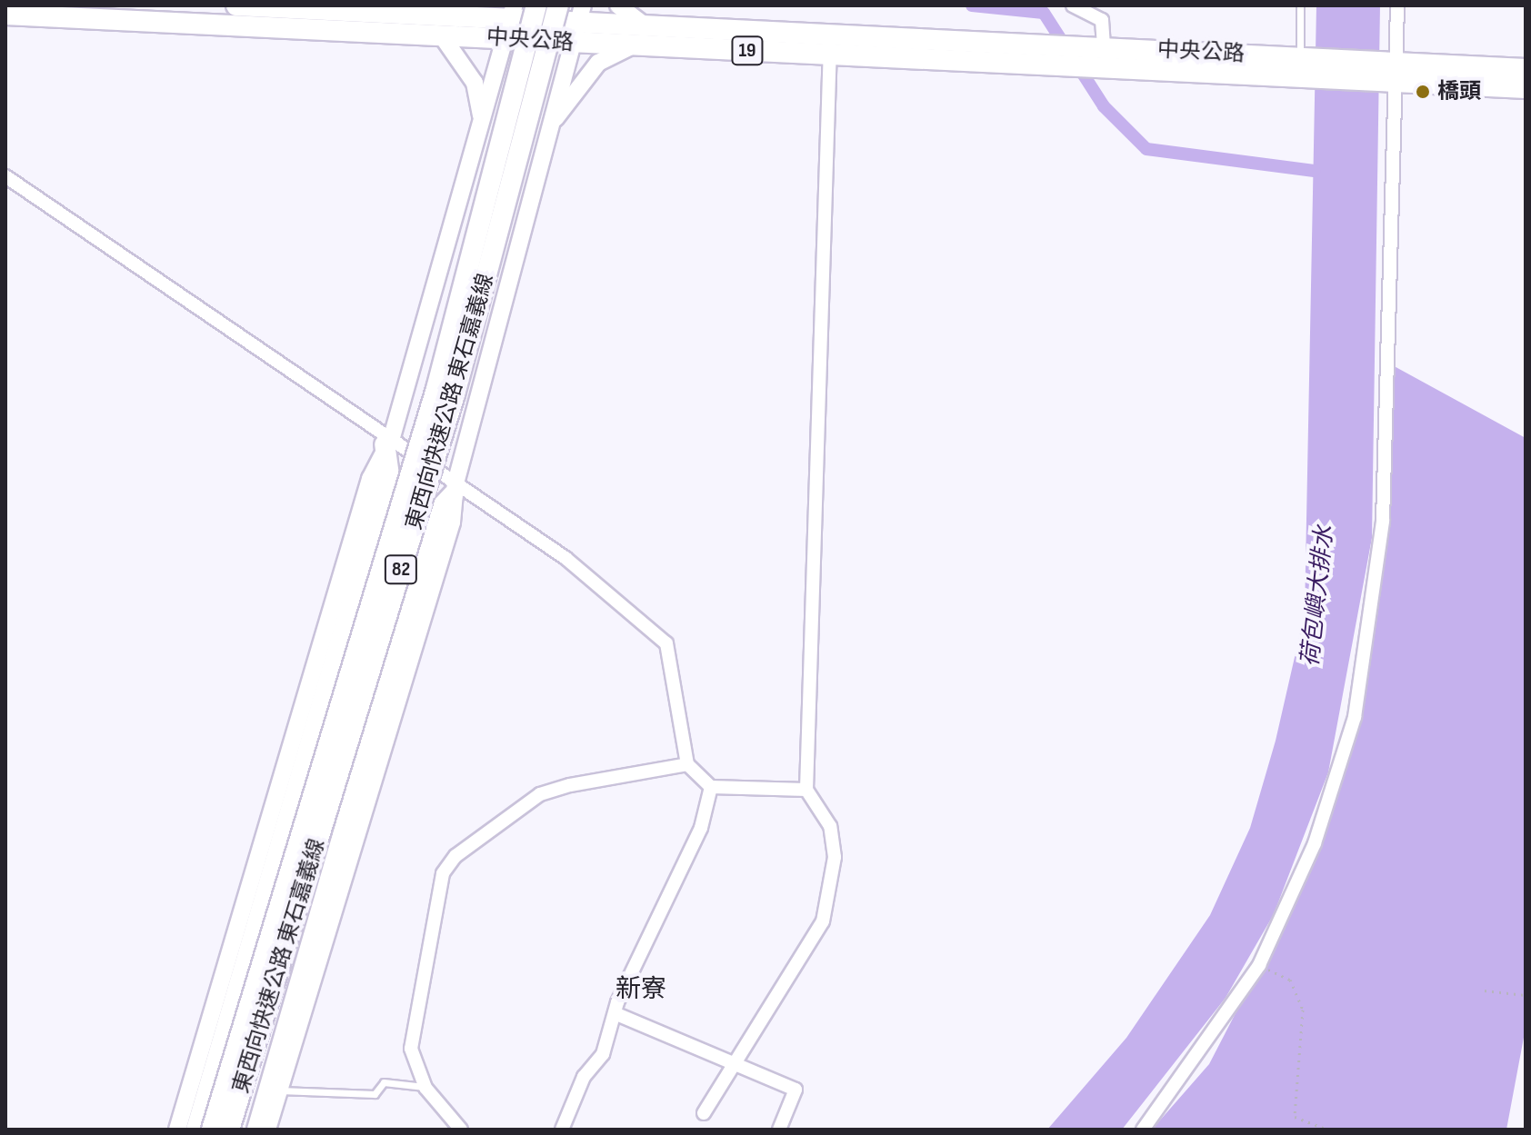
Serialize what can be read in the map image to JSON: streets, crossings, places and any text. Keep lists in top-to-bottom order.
{
  "streets": {
    "main road": [
      "中央公路",
      "19",
      "東西向快速公路 東石嘉義線",
      "82"
    ]
  },
  "crossings": [
    ["中央公路", "19"]
  ],
  "districts": ["新寮"],
  "water": ["荷包嶼大排水"],
  "places": ["橋頭"]
}
